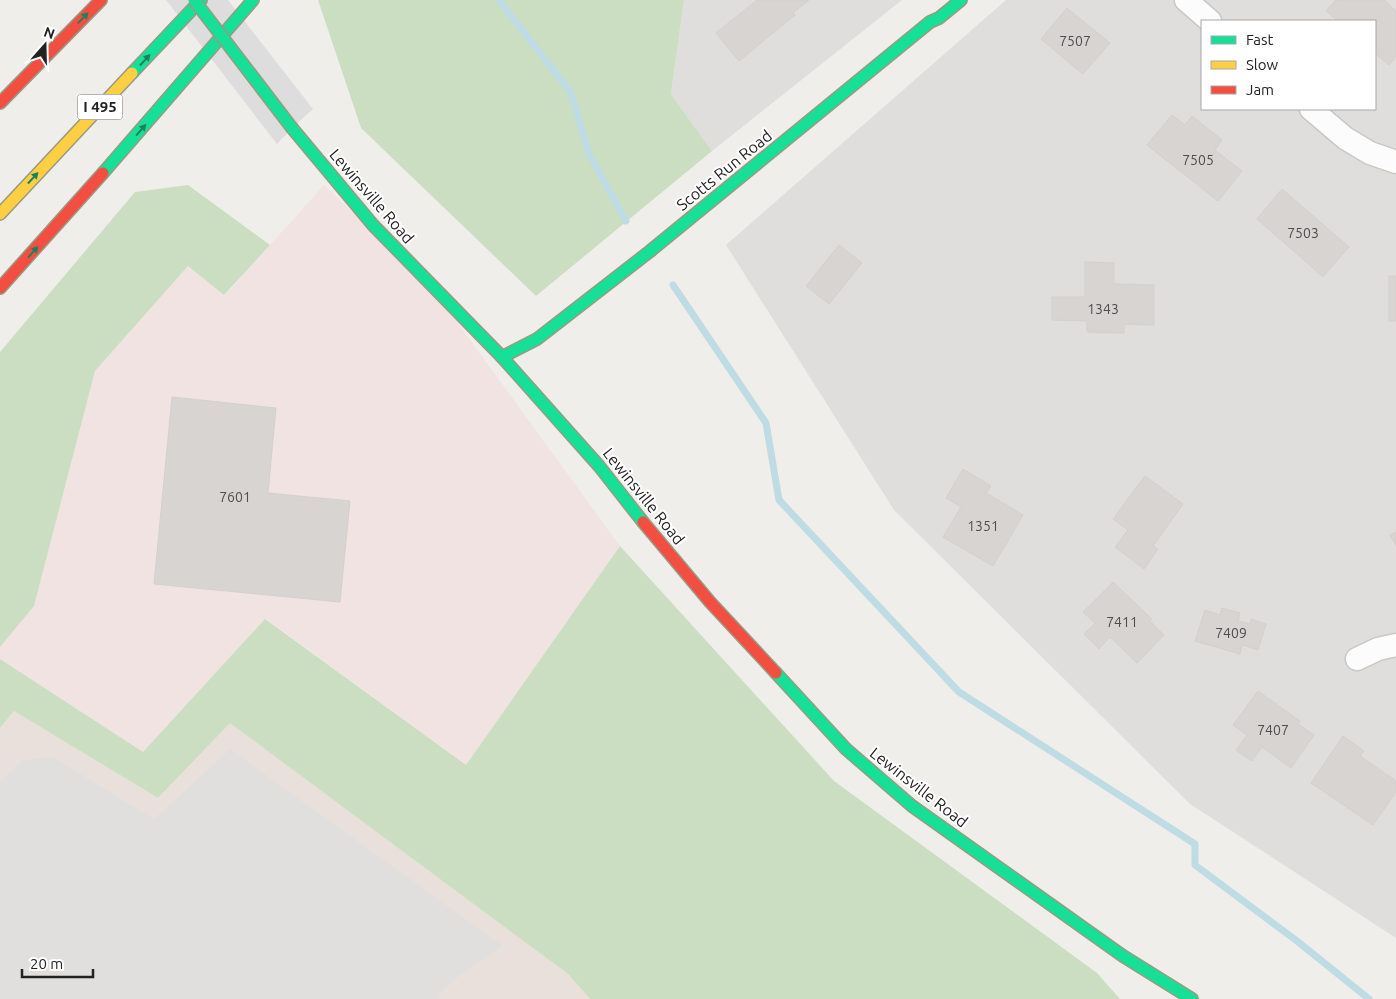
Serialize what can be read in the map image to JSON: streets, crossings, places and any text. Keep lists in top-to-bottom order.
{
  "streets": {
    "main road": ["I 495", "Scotts Run Road", "Lewinsville Road"]
  },
  "crossings": [
    ["Scotts Run Road", "Lewinsville Road"]
  ],
  "house_numbers": [
    "7507",
    "7505",
    "7503",
    "1343",
    "7601",
    "1351",
    "7411",
    "7409",
    "7407"
  ],
  "legend": ["Fast", "Slow", "Jam"],
  "scale_bar": "20 m",
  "north": "top"
}
